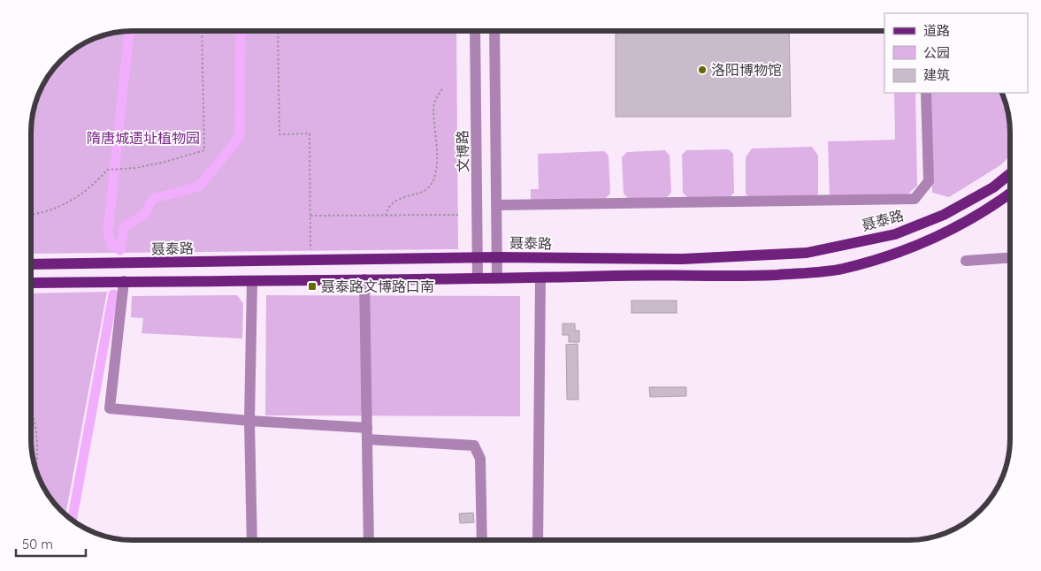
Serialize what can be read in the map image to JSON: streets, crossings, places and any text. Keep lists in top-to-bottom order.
{
  "streets": {
    "main road": ["聂泰路"],
    "street": ["文博路"]
  },
  "crossings": [
    ["文博路", "聂泰路"]
  ],
  "parks": ["隋唐城遗址植物园"],
  "places": {
    "other": ["洛阳博物馆"],
    "transit": ["聂泰路文博路口南"]
  },
  "legend": ["道路", "公园", "建筑"],
  "scale_bar": "50 m"
}
